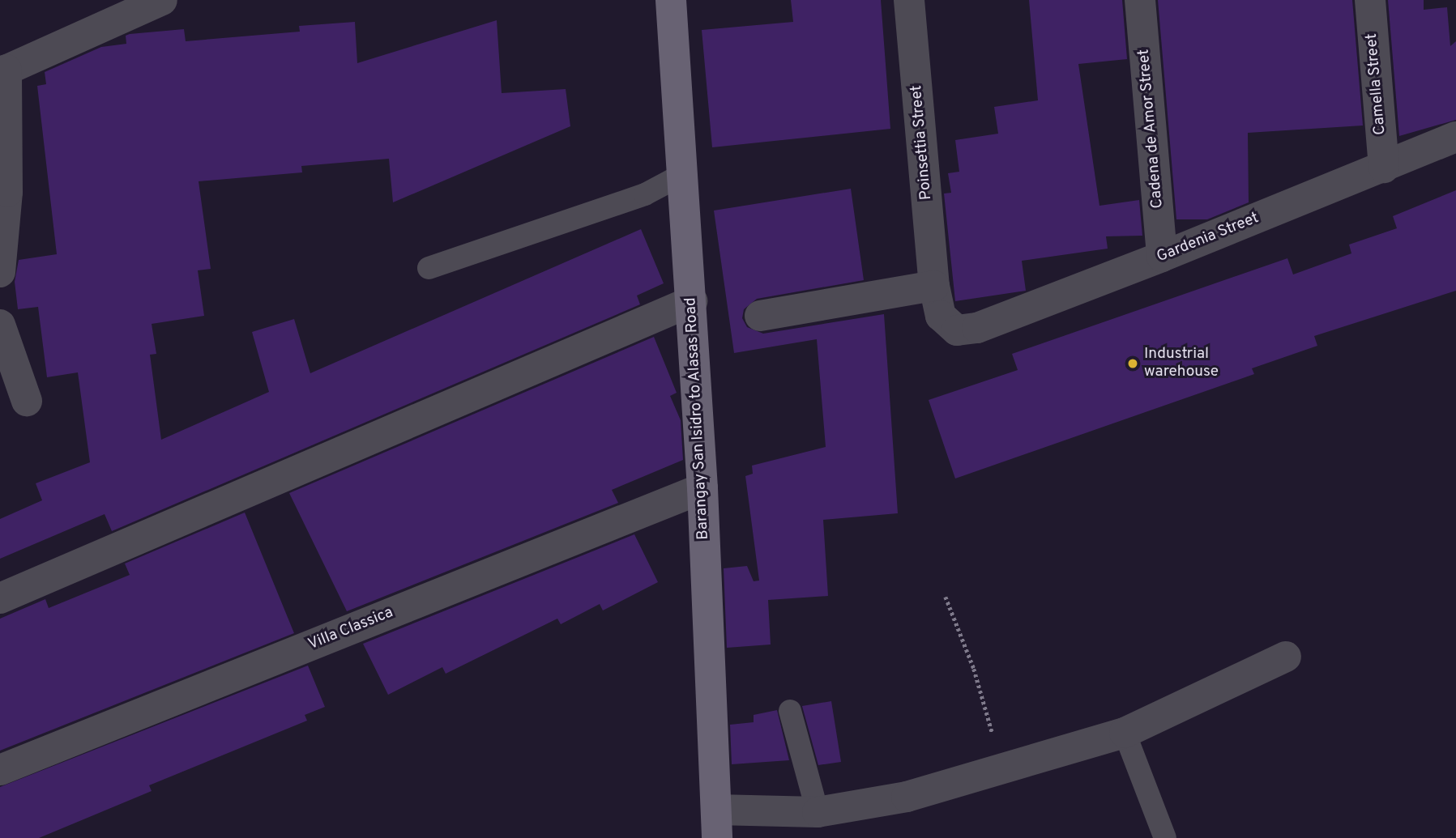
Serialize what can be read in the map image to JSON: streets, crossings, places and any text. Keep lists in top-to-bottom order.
{
  "streets": {
    "street": [
      "Camella Street",
      "Cadena de Amor Street",
      "Poinsettia Street",
      "Gardenia Street",
      "Barangay San Isidro to Alasas Road",
      "Villa Classica"
    ]
  },
  "crossings": [
    ["Camella Street", "Gardenia Street"],
    ["Cadena de Amor Street", "Gardenia Street"],
    ["Poinsettia Street", "Gardenia Street"],
    ["Barangay San Isidro to Alasas Road", "Villa Classica"]
  ],
  "places": ["Industrial warehouse"]
}
